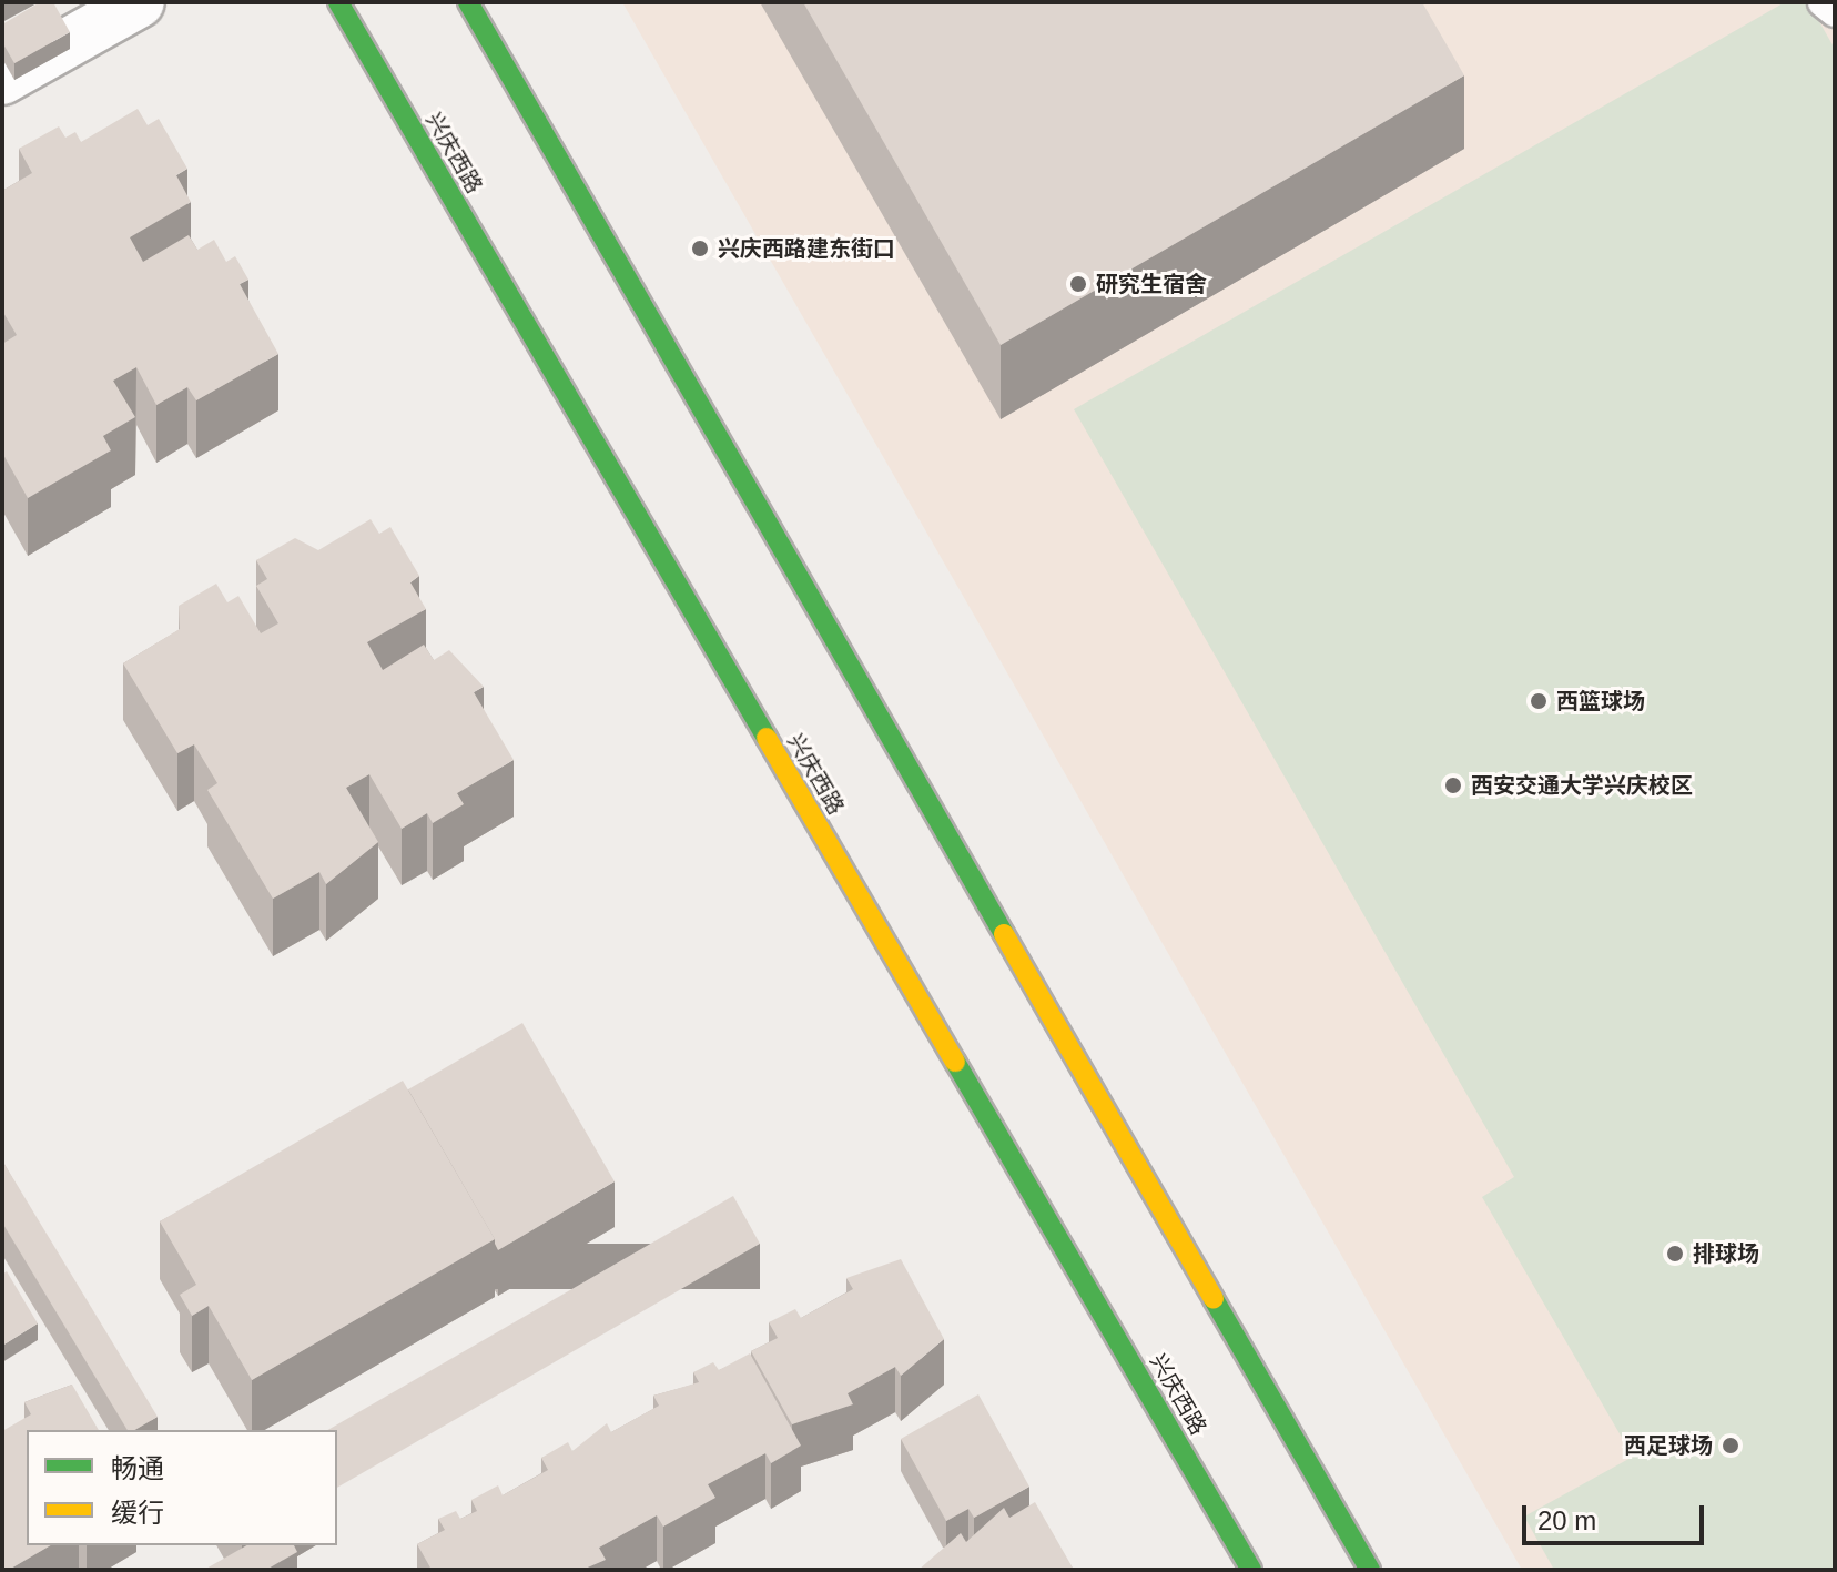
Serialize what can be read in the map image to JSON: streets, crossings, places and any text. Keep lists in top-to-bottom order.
{
  "streets": {
    "main road": ["兴庆西路"]
  },
  "places": [
    "兴庆西路建东街口",
    "研究生宿舍",
    "西篮球场",
    "西安交通大学兴庆校区",
    "排球场",
    "西足球场"
  ],
  "legend": ["畅通", "缓行"],
  "scale_bar": "20 m"
}
